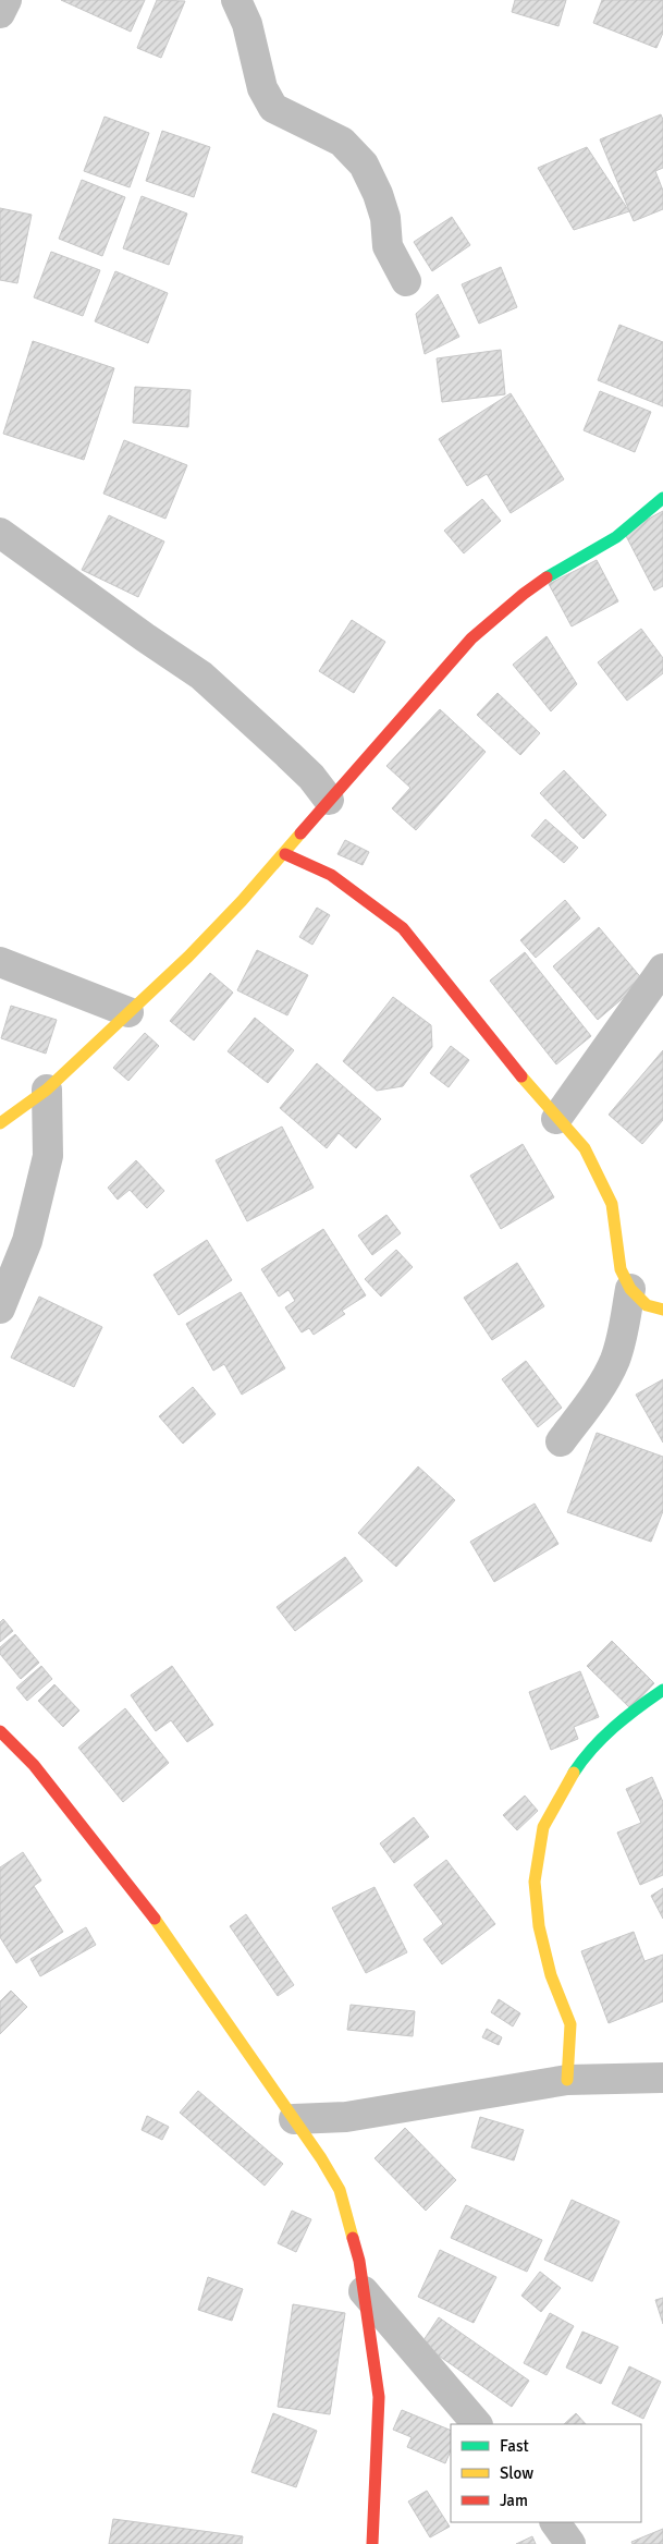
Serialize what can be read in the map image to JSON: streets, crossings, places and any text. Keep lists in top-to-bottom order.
{
  "legend": ["Fast", "Slow", "Jam"]
}
